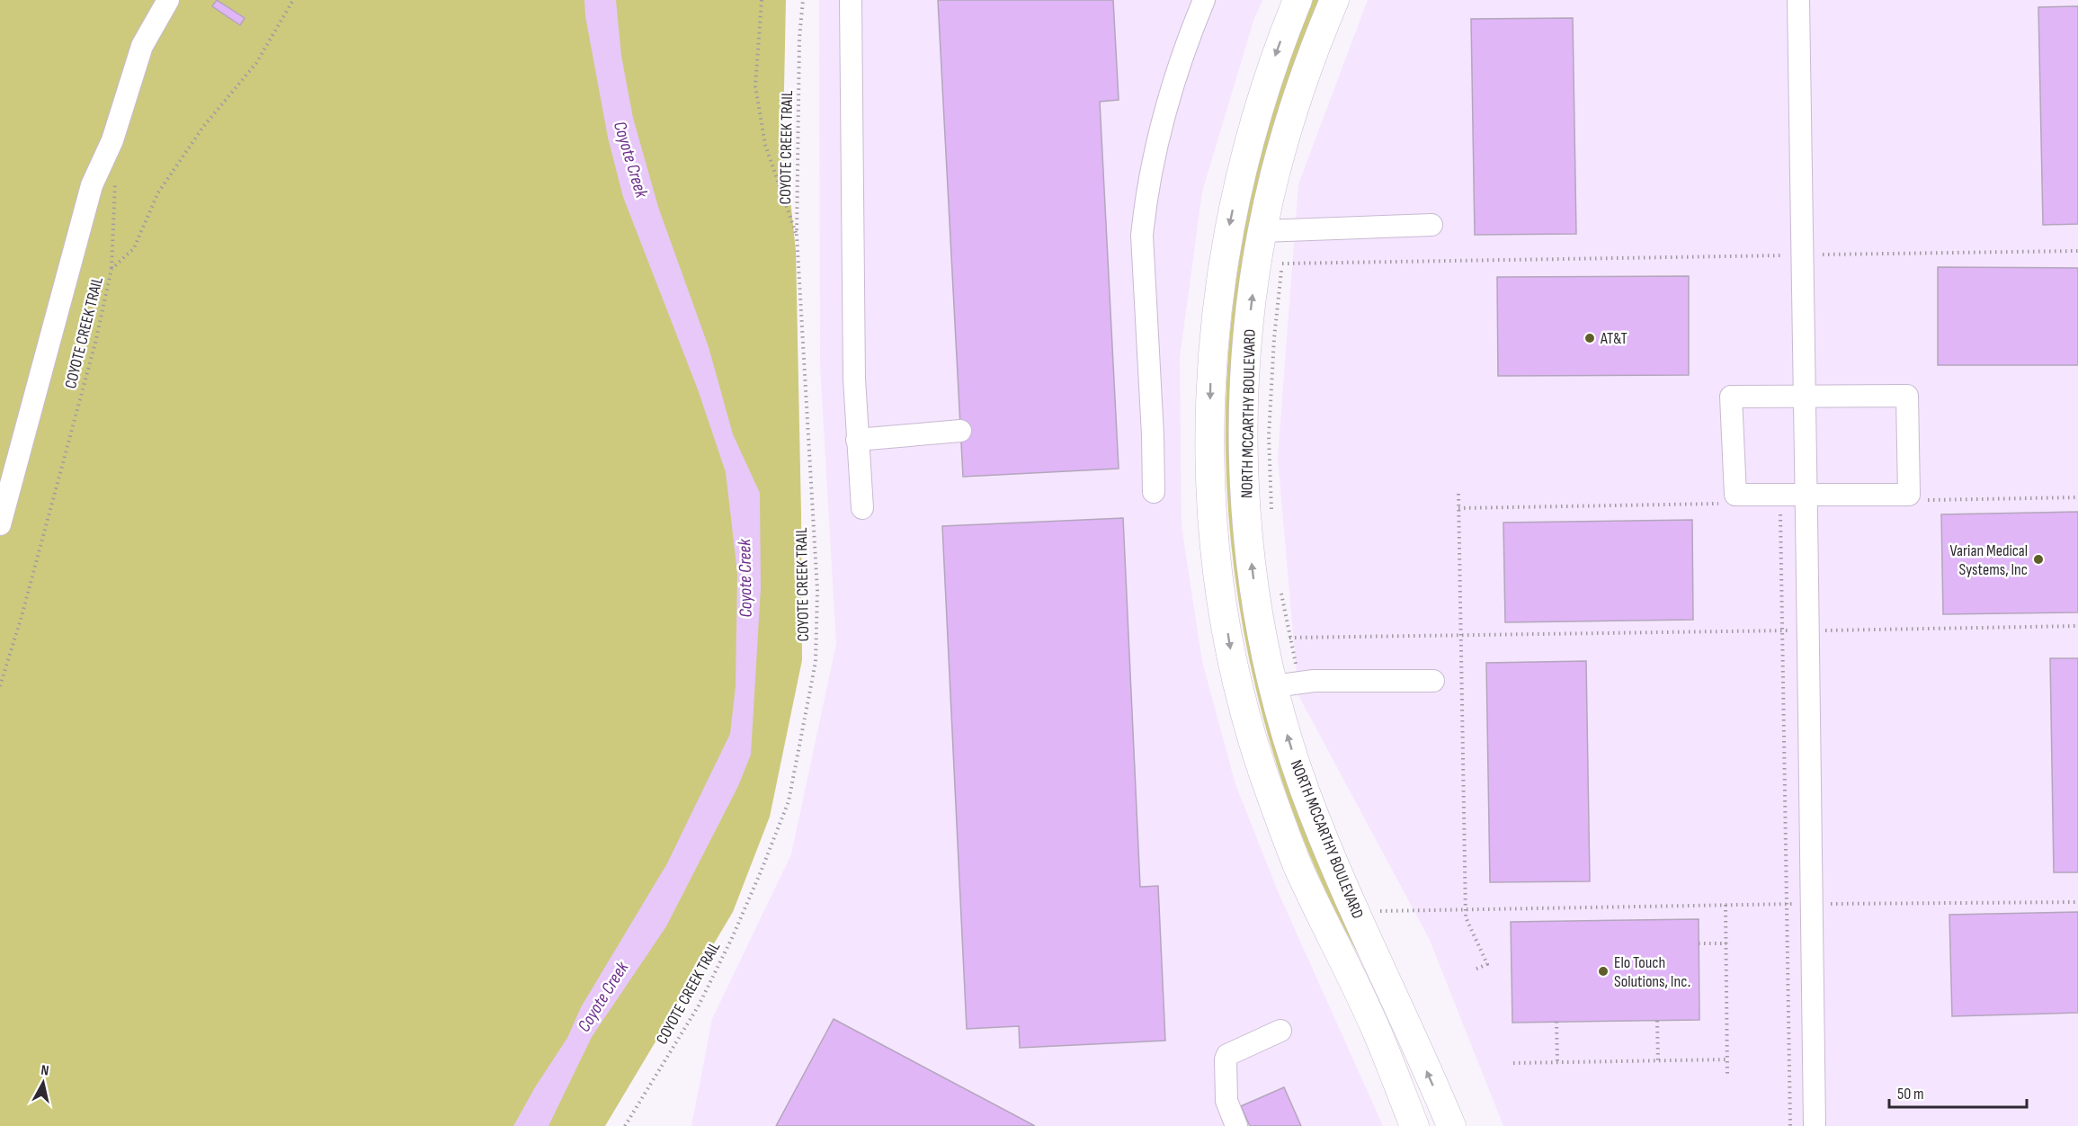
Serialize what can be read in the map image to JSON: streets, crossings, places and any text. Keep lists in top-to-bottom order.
{
  "streets": {
    "main road": ["NORTH MCCARTHY BOULEVARD"],
    "path": ["COYOTE CREEK TRAIL"]
  },
  "water": ["Coyote Creek"],
  "places": ["AT&T", "Varian Medical Systems, Inc", "Elo Touch Solutions, Inc."],
  "scale_bar": "50 m",
  "north": "top"
}
